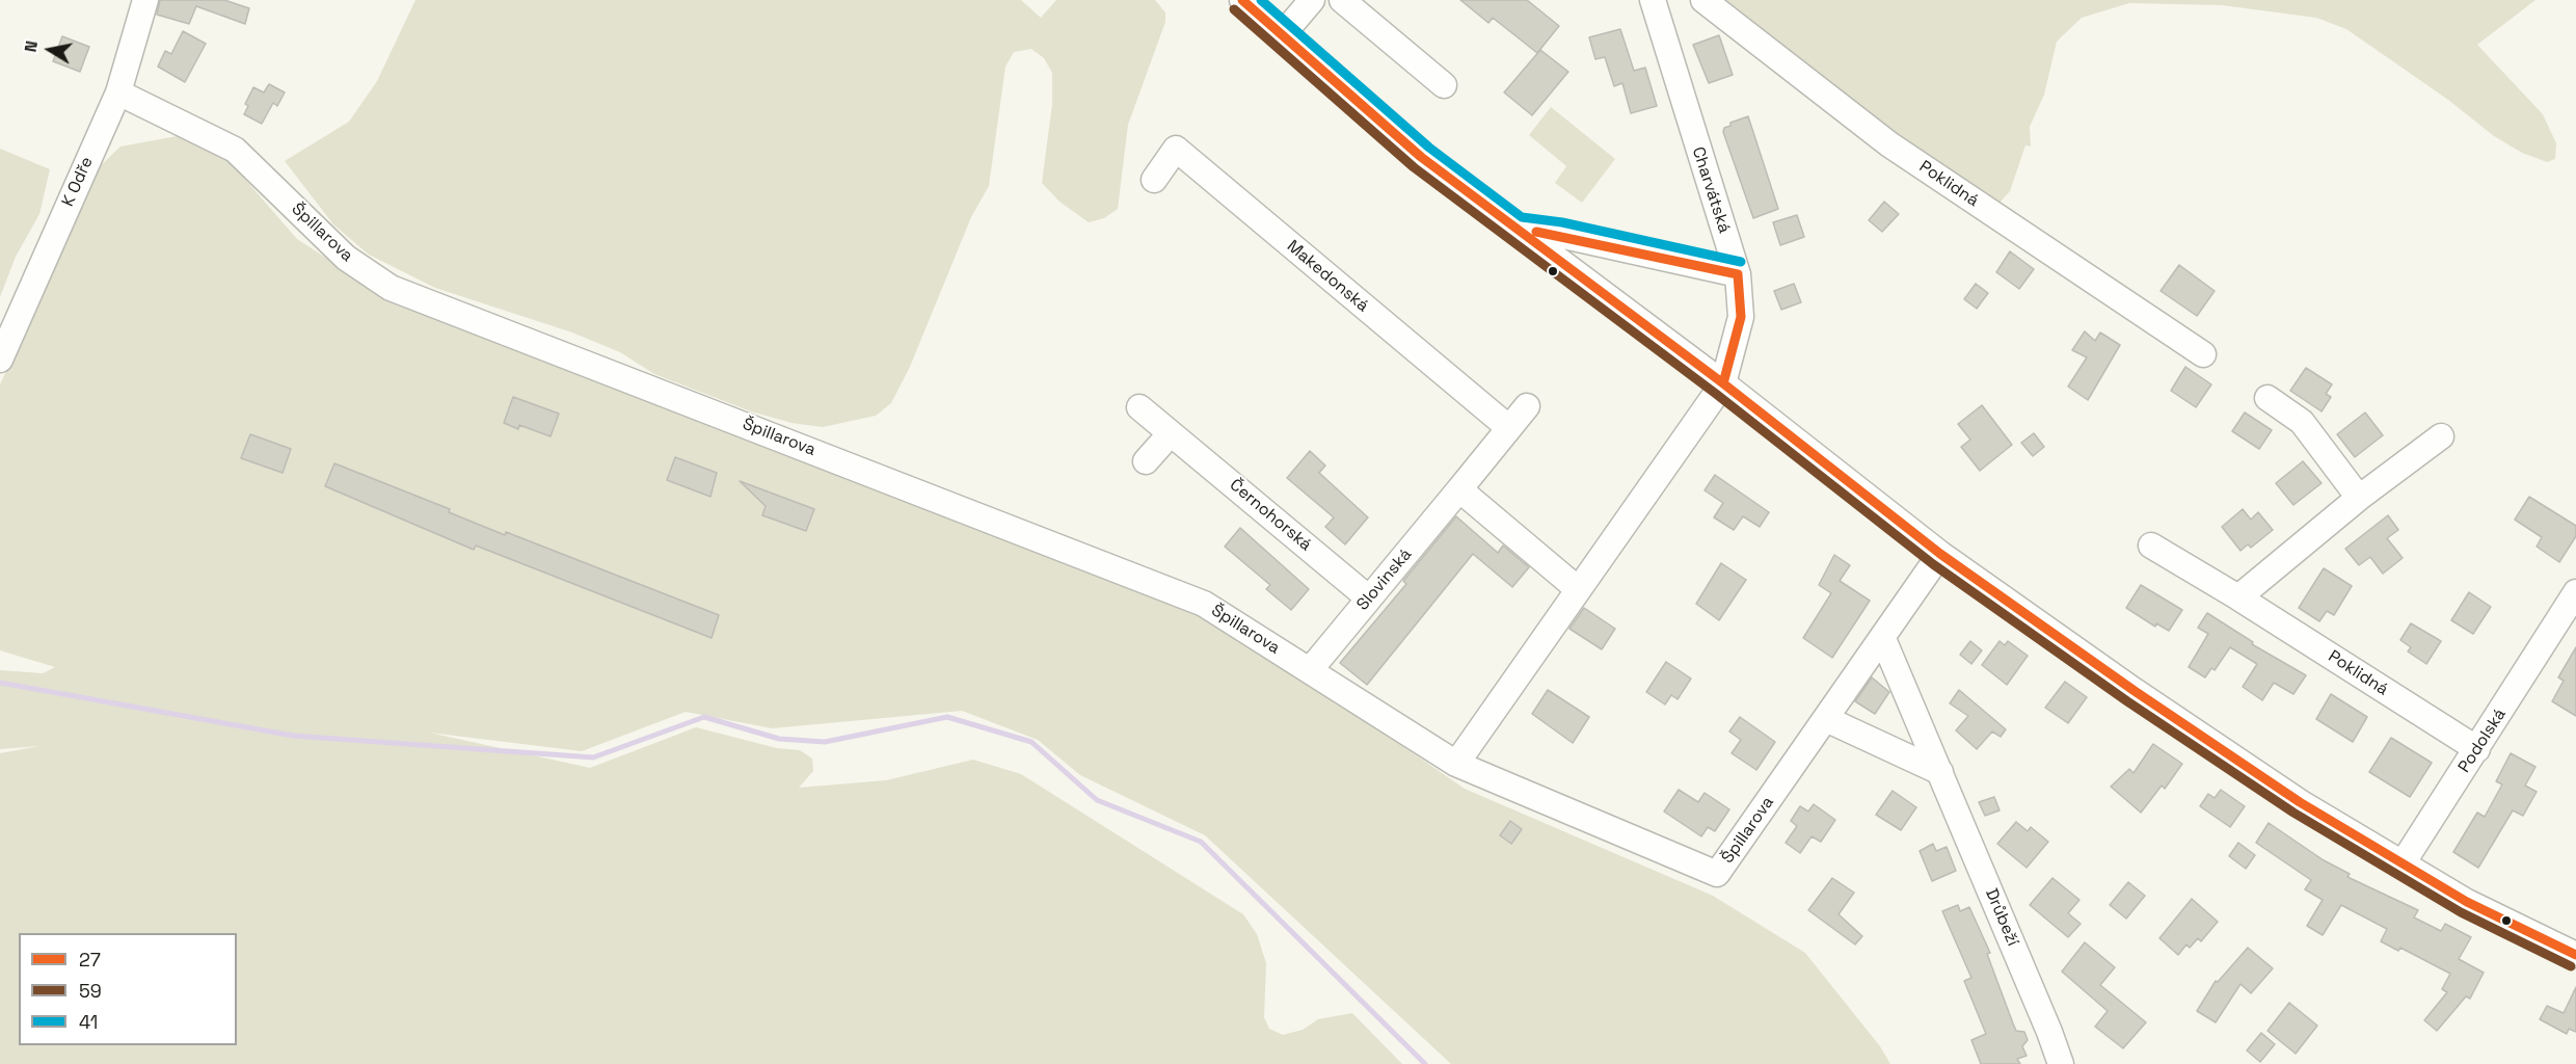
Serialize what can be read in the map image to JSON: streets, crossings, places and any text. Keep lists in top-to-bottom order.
{
  "streets": {
    "street": [
      "K Odře",
      "Poklidná",
      "Charvátská",
      "Špillarova",
      "Makedonská",
      "Černohorská",
      "Slovinská",
      "Podolská",
      "Drůbeží"
    ]
  },
  "crossings": [
    ["K Odře", "Špillarova"],
    ["Poklidná", "Podolská"],
    ["Špillarova", "Slovinská"],
    ["Špillarova", "Drůbeží"],
    ["Makedonská", "Slovinská"],
    ["Černohorská", "Slovinská"]
  ],
  "lines": ["transit line 27", "transit line 41", "transit line 59"],
  "legend": ["27", "59", "41"],
  "north": "left"
}
